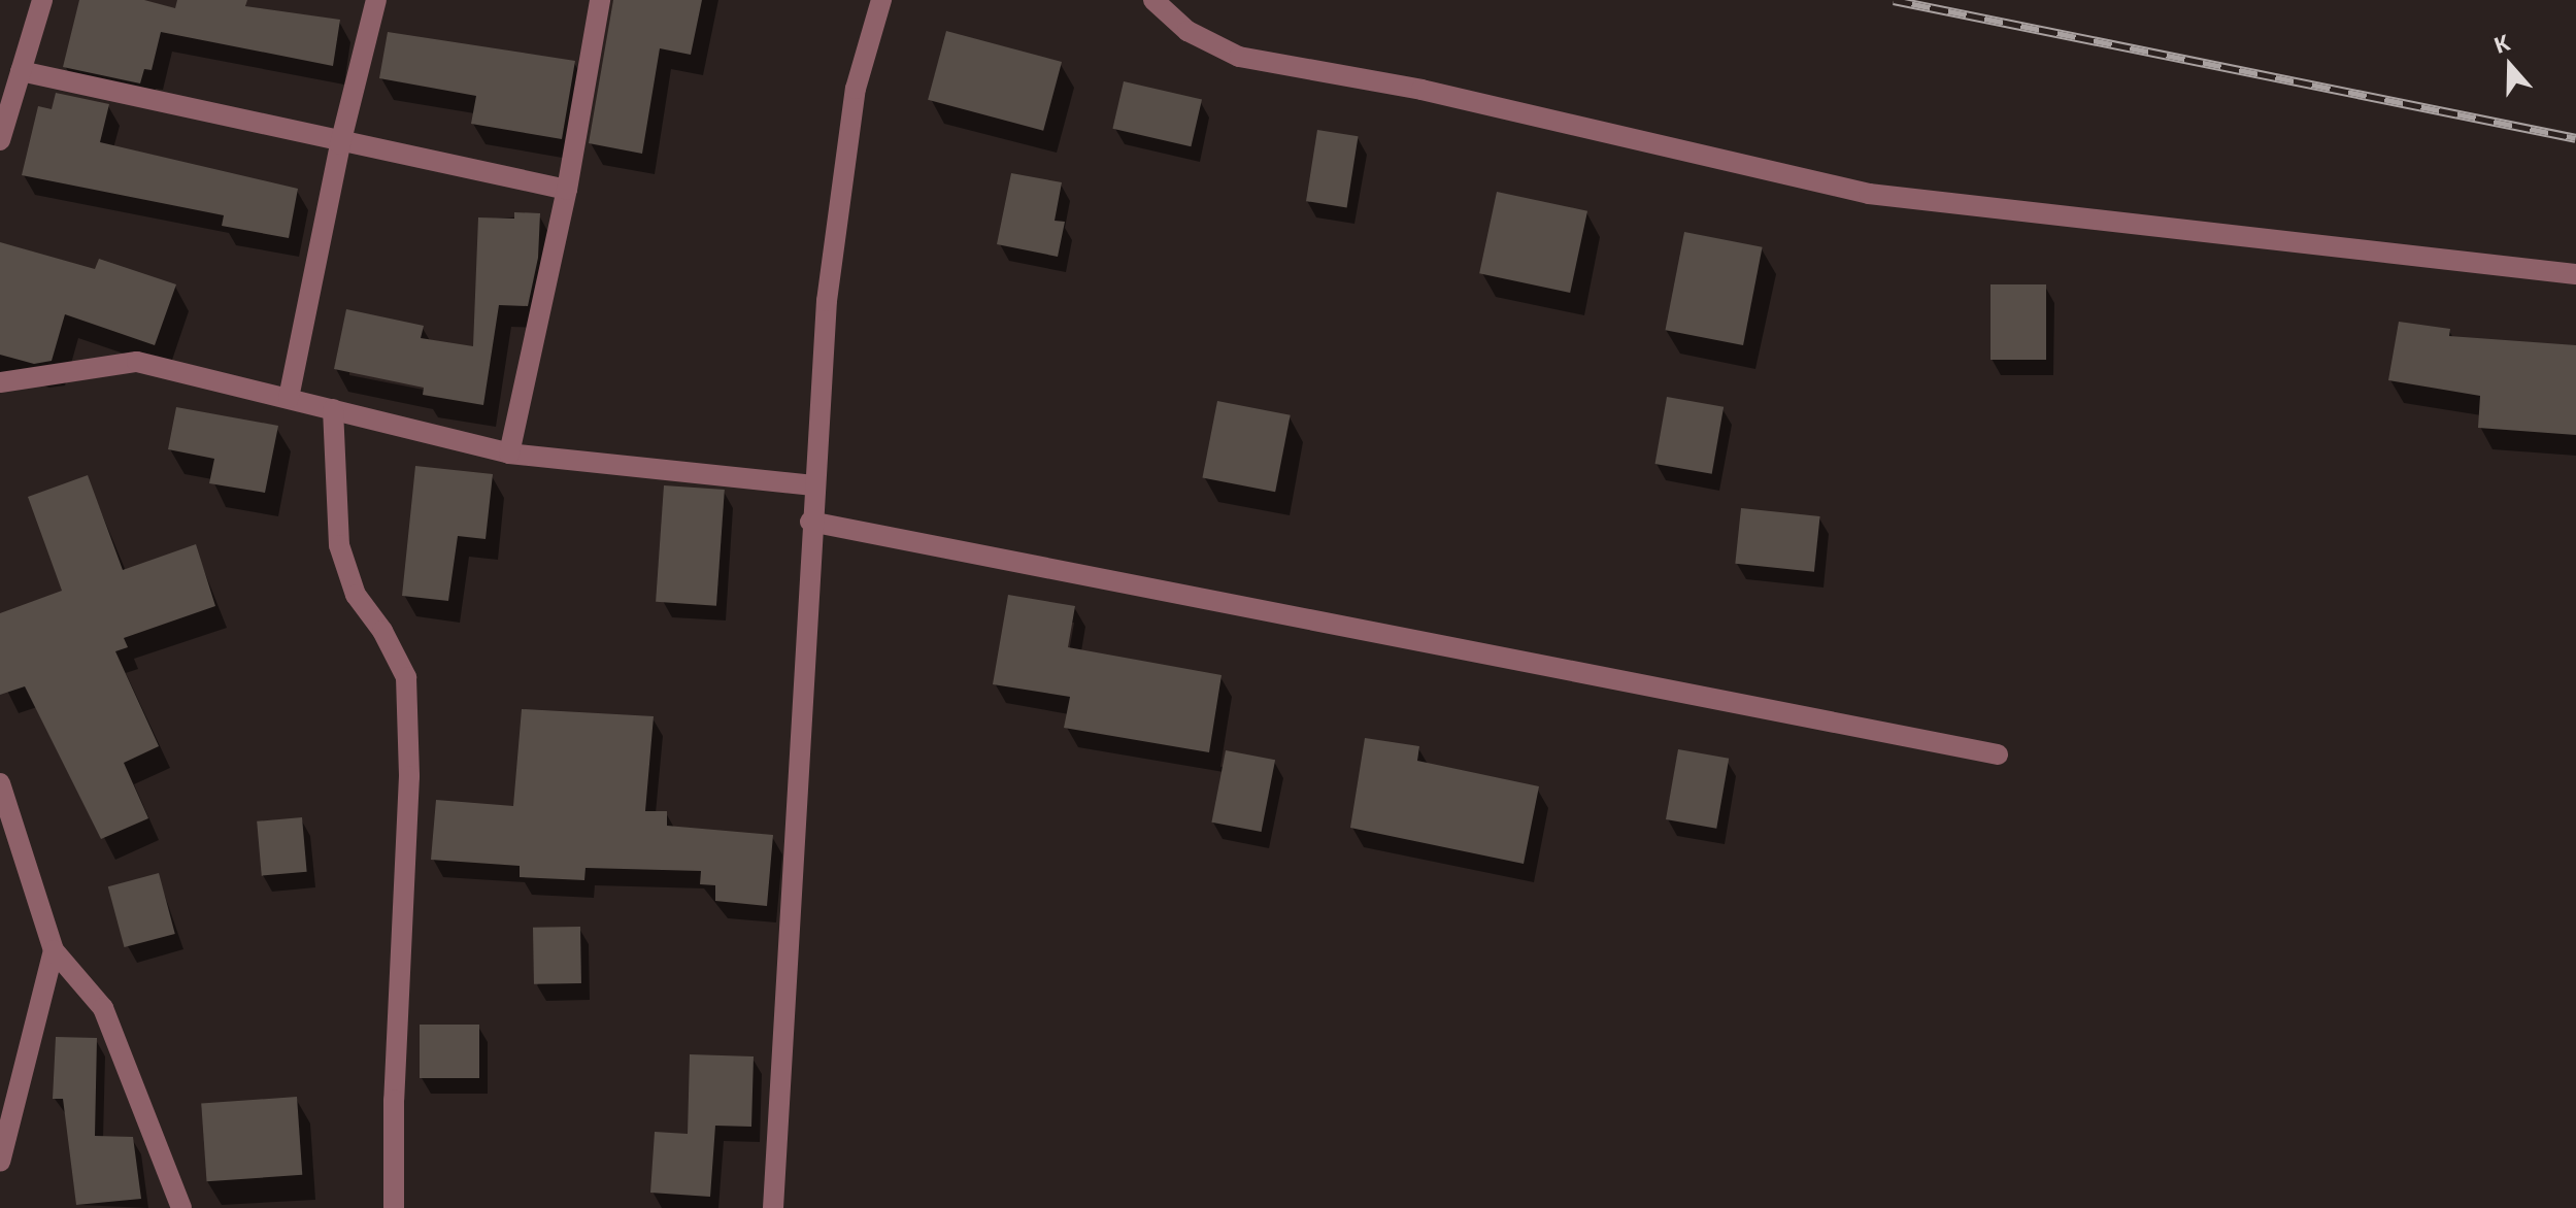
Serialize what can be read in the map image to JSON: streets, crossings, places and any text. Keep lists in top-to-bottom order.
{
  "north": "top"
}
